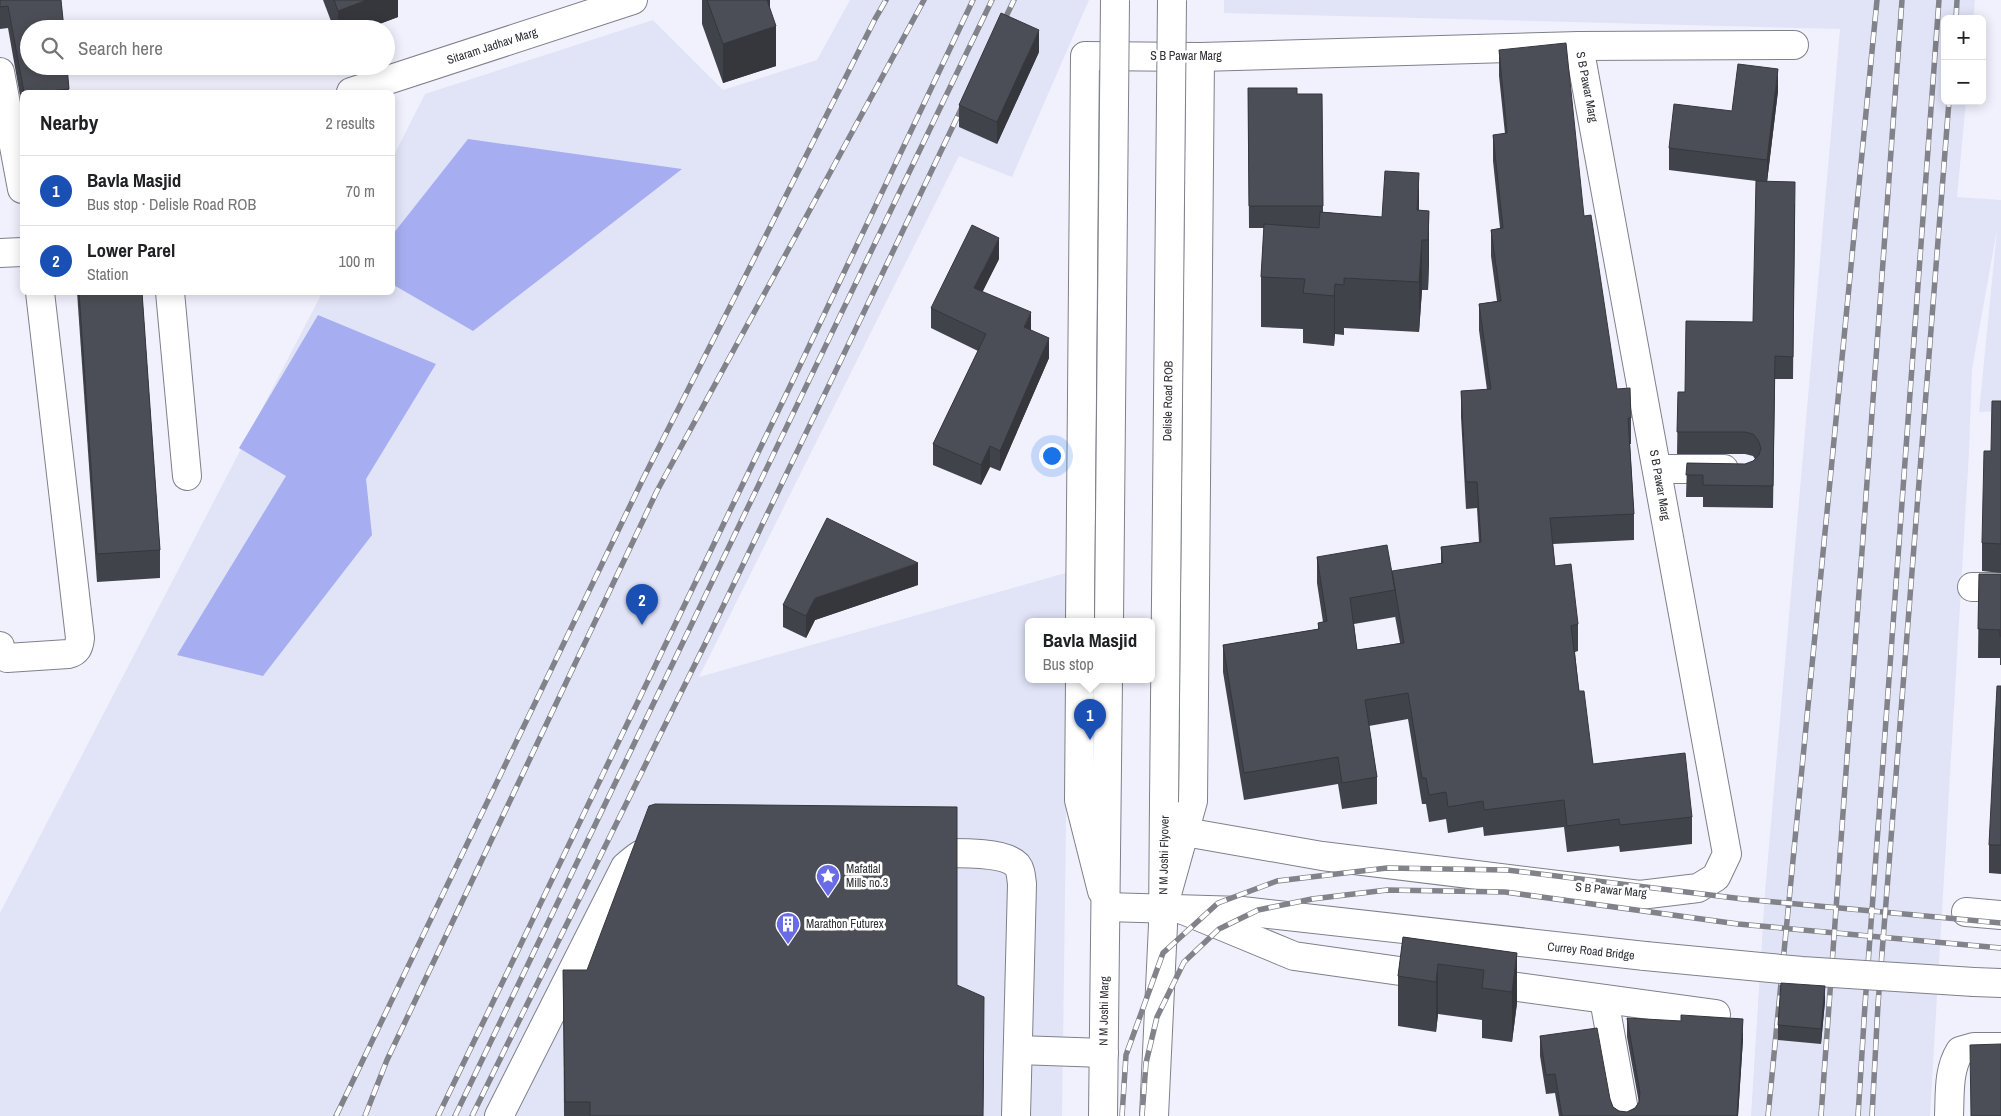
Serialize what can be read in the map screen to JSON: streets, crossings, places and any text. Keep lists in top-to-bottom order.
{
  "streets": {
    "street": [
      "Sitaram Jadhav Marg",
      "S B Pawar Marg",
      "Delisle Road ROB",
      "N M Joshi Flyover",
      "Currey Road Bridge",
      "N M Joshi Marg"
    ]
  },
  "crossings": [
    ["Delisle Road ROB", "N M Joshi Flyover"],
    ["N M Joshi Flyover", "Currey Road Bridge"],
    ["Currey Road Bridge", "N M Joshi Marg"]
  ],
  "places": {
    "place": ["Mafatlal Mills no.3"],
    "building": ["Marathon Futurex"]
  },
  "page": {
    "map_buttons": ["+", "−"],
    "search": "Search here",
    "heading": ["Nearby", "2 results"],
    "list": [
      {
        "mark": "1",
        "name": "Bavla Masjid",
        "note": "Bus stop · Delisle Road ROB",
        "value": "70 m"
      },
      {
        "mark": "2",
        "name": "Lower Parel",
        "note": "Station",
        "value": "100 m"
      }
    ],
    "pins": ["2", "1"],
    "popup": ["Bavla Masjid", "Bus stop"]
  }
}
